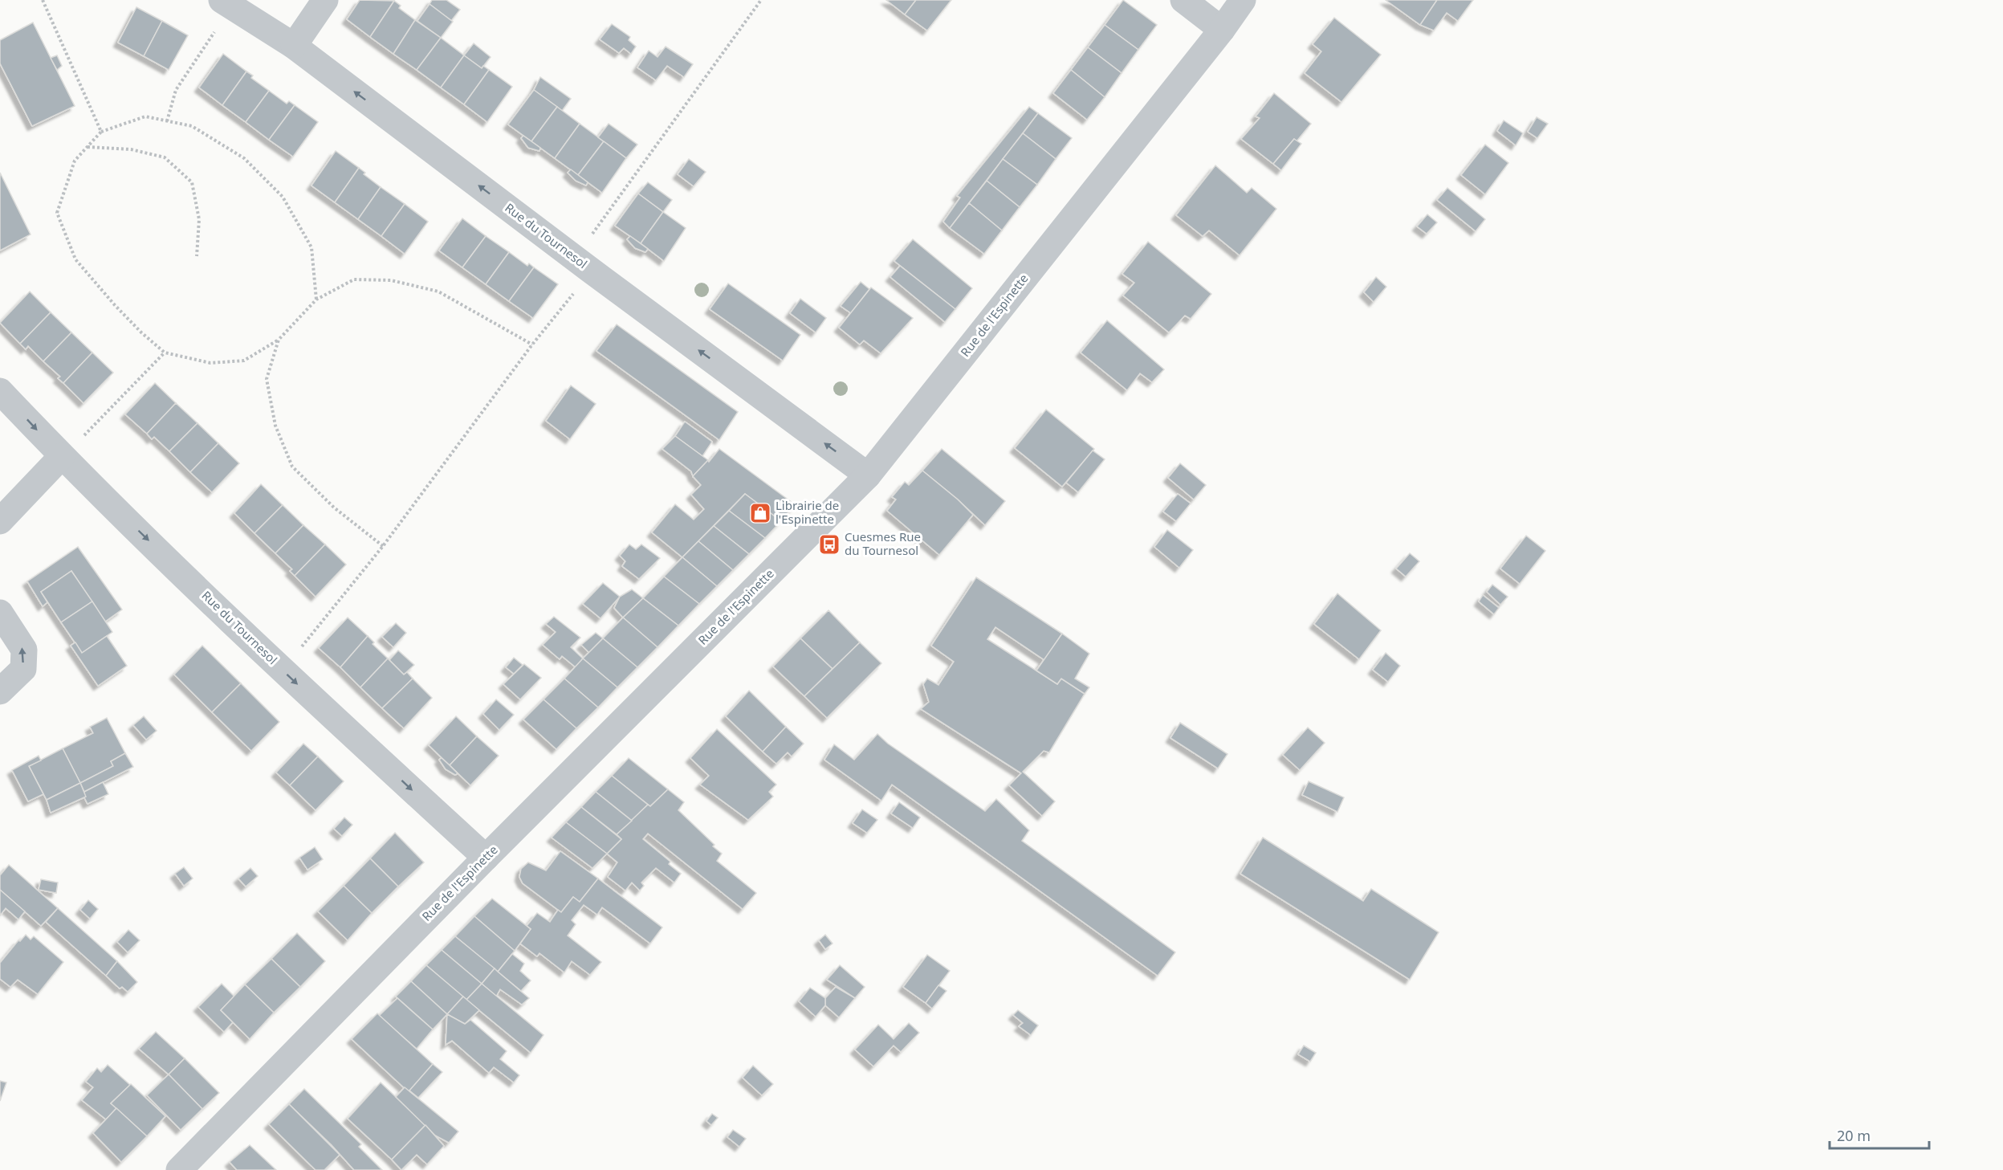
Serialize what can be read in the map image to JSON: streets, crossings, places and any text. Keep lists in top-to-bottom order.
{
  "streets": {
    "street": ["Rue du Tournesol", "Rue de l'Espinette"]
  },
  "crossings": [
    ["Rue du Tournesol", "Rue de l'Espinette"]
  ],
  "places": {
    "shop": ["Librairie de l'Espinette"],
    "bus stop": ["Cuesmes Rue du Tournesol"]
  },
  "scale_bar": "20 m"
}
